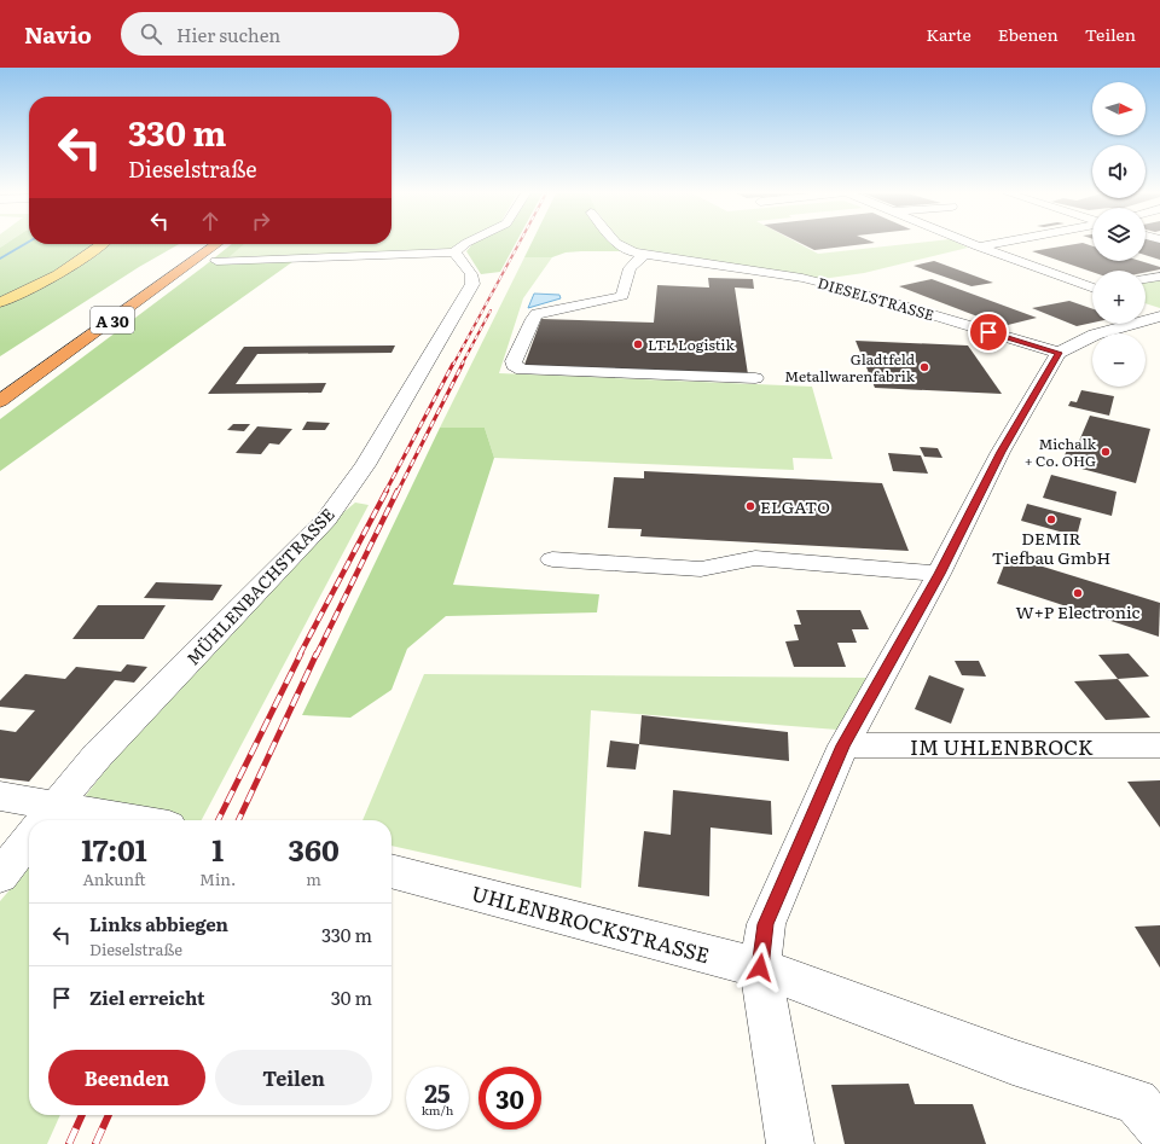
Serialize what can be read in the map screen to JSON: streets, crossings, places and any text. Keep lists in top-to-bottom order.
{
  "streets": {
    "highway": ["A 30"],
    "street": [
      "DIESELSTRASSE",
      "MÜHLENBACHSTRASSE",
      "IM UHLENBROCK",
      "UHLENBROCKSTRASSE"
    ]
  },
  "places": [
    "LTL Logistik",
    "Gladtfeld Metallwarenfabrik",
    "Michalk + Co. OHG",
    "ELGATO",
    "DEMIR Tiefbau GmbH",
    "W+P Electronic"
  ],
  "north": "right",
  "page": {
    "header": "Navio",
    "search": "Hier suchen",
    "nav": ["Karte", "Ebenen", "Teilen"],
    "map_buttons": ["+", "−"],
    "turn": ["330 m", "Dieselstraße"],
    "eta": [
      "17:01",
      "Ankunft",
      "1",
      "Min.",
      "360",
      "m"
    ],
    "list": [
      {
        "name": "Links abbiegen",
        "note": "Dieselstraße",
        "value": "330 m"
      },
      {
        "name": "Ziel erreicht",
        "value": "30 m"
      }
    ],
    "buttons": ["Beenden", "Teilen"],
    "speed": "25 km/h",
    "limit": "30"
  }
}
